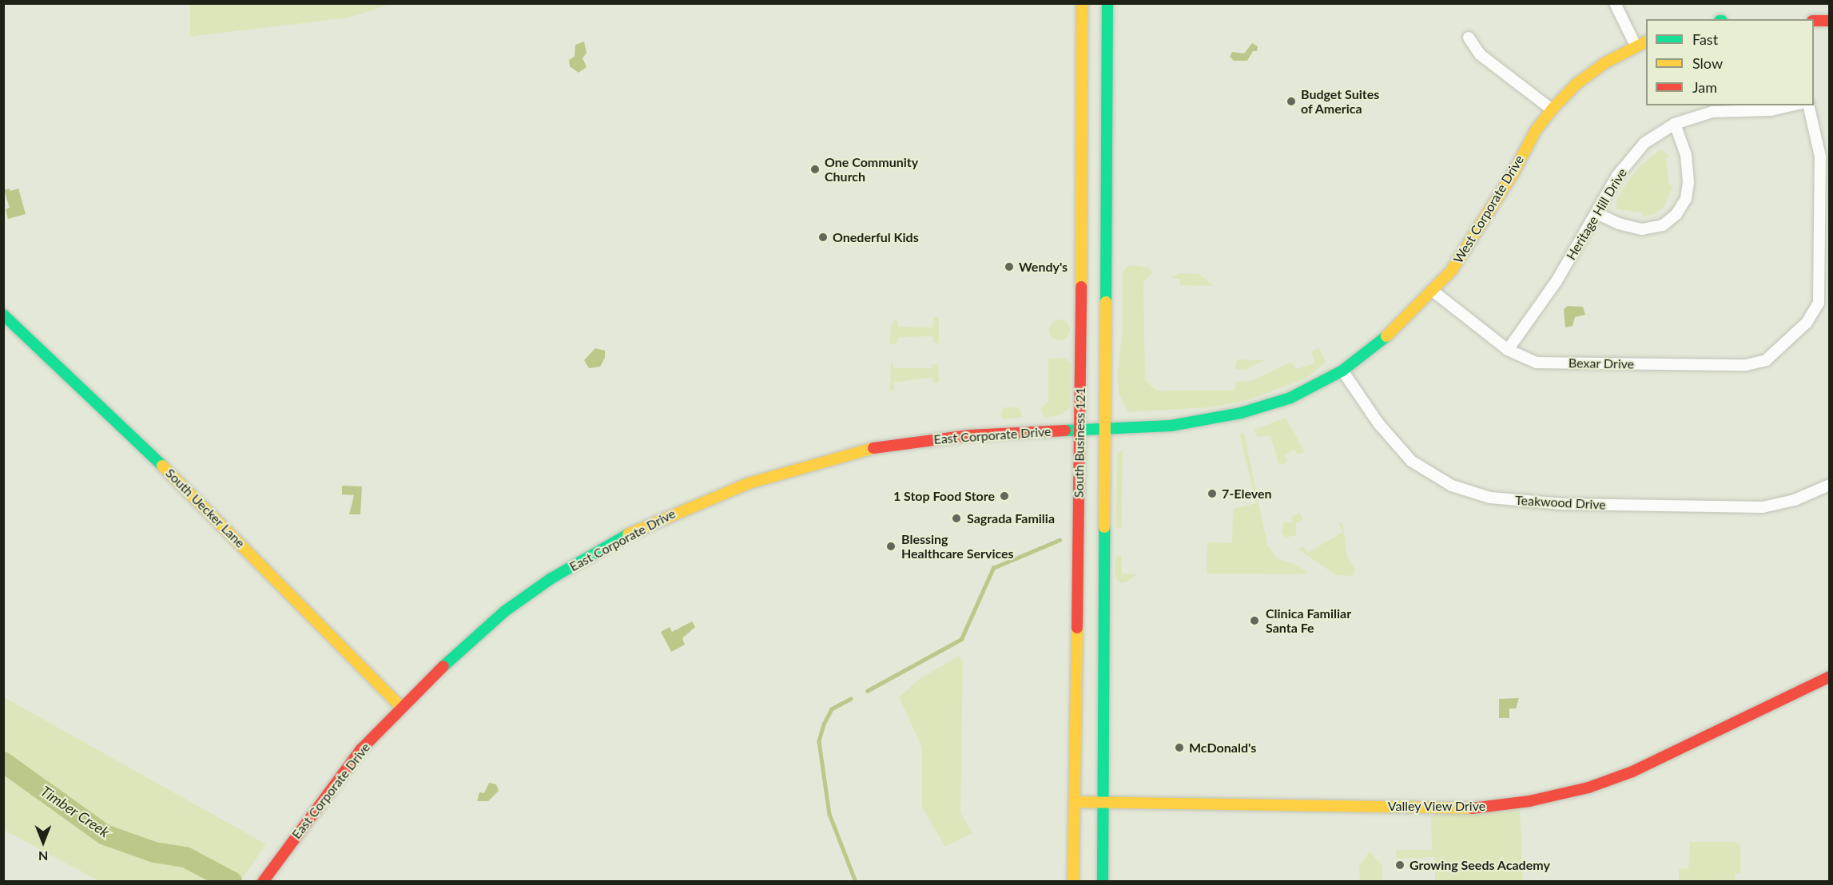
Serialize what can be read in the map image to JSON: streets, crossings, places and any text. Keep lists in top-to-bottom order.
{
  "streets": {
    "main road": [
      "West Corporate Drive",
      "East Corporate Drive",
      "South Business 121",
      "South Uecker Lane",
      "Valley View Drive"
    ],
    "street": ["Heritage Hill Drive", "Bexar Drive", "Teakwood Drive"]
  },
  "crossings": [
    ["West Corporate Drive", "Bexar Drive"],
    ["West Corporate Drive", "East Corporate Drive"],
    ["West Corporate Drive", "South Business 121"],
    ["West Corporate Drive", "Teakwood Drive"],
    ["Heritage Hill Drive", "Bexar Drive"],
    ["East Corporate Drive", "South Business 121"],
    ["East Corporate Drive", "South Uecker Lane"],
    ["South Business 121", "Valley View Drive"]
  ],
  "water": ["Timber Creek"],
  "places": [
    "Budget Suites of America",
    "One Community Church",
    "Onederful Kids",
    "Wendy's",
    "7-Eleven",
    "1 Stop Food Store",
    "Sagrada Familia",
    "Blessing Healthcare Services",
    "Clinica Familiar Santa Fe",
    "McDonald's",
    "Growing Seeds Academy"
  ],
  "legend": ["Fast", "Slow", "Jam"],
  "north": "bottom"
}
